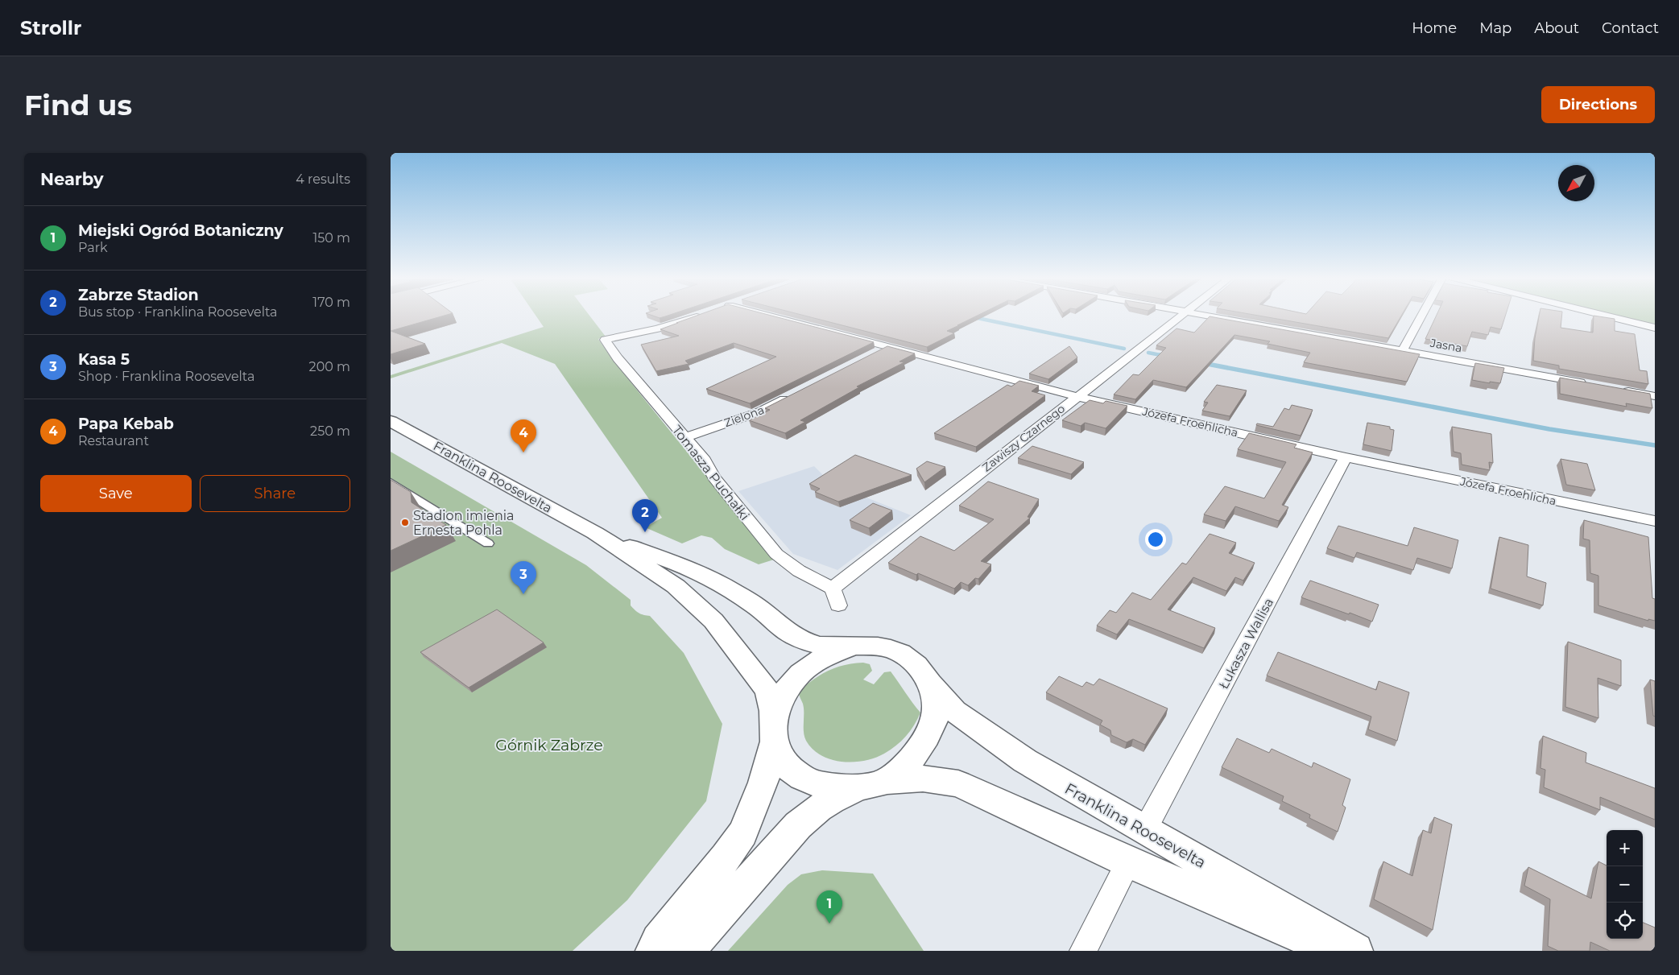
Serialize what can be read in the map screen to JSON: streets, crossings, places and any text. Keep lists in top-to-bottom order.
{
  "streets": {
    "street": [
      "Jasna",
      "Zielona",
      "Józefa Froehlicha",
      "Zawiszy Czarnego",
      "Tomasza Puchałki",
      "Franklina Roosevelta",
      "Łukasza Wallisa"
    ]
  },
  "crossings": [
    ["Zielona", "Tomasza Puchałki"],
    ["Józefa Froehlicha", "Zawiszy Czarnego"],
    ["Józefa Froehlicha", "Łukasza Wallisa"],
    ["Zawiszy Czarnego", "Tomasza Puchałki"],
    ["Franklina Roosevelta", "Łukasza Wallisa"]
  ],
  "parks": ["Górnik Zabrze"],
  "places": ["Stadion imienia Ernesta Pohla"],
  "north": "bottom left",
  "page": {
    "header": "Strollr",
    "nav": [
      "Home",
      "Map",
      "About",
      "Contact"
    ],
    "buttons": [
      "Directions",
      ["Save", "Share"]
    ],
    "title": "Find us",
    "heading": ["Nearby", "4 results"],
    "list": [
      {
        "mark": "1",
        "name": "Miejski Ogród Botaniczny",
        "note": "Park",
        "value": "150 m"
      },
      {
        "mark": "2",
        "name": "Zabrze Stadion",
        "note": "Bus stop · Franklina Roosevelta",
        "value": "170 m"
      },
      {
        "mark": "3",
        "name": "Kasa 5",
        "note": "Shop · Franklina Roosevelta",
        "value": "200 m"
      },
      {
        "mark": "4",
        "name": "Papa Kebab",
        "note": "Restaurant",
        "value": "250 m"
      }
    ],
    "pins": [
      "4",
      "2",
      "3",
      "1"
    ],
    "map_buttons": ["+", "−"]
  }
}
